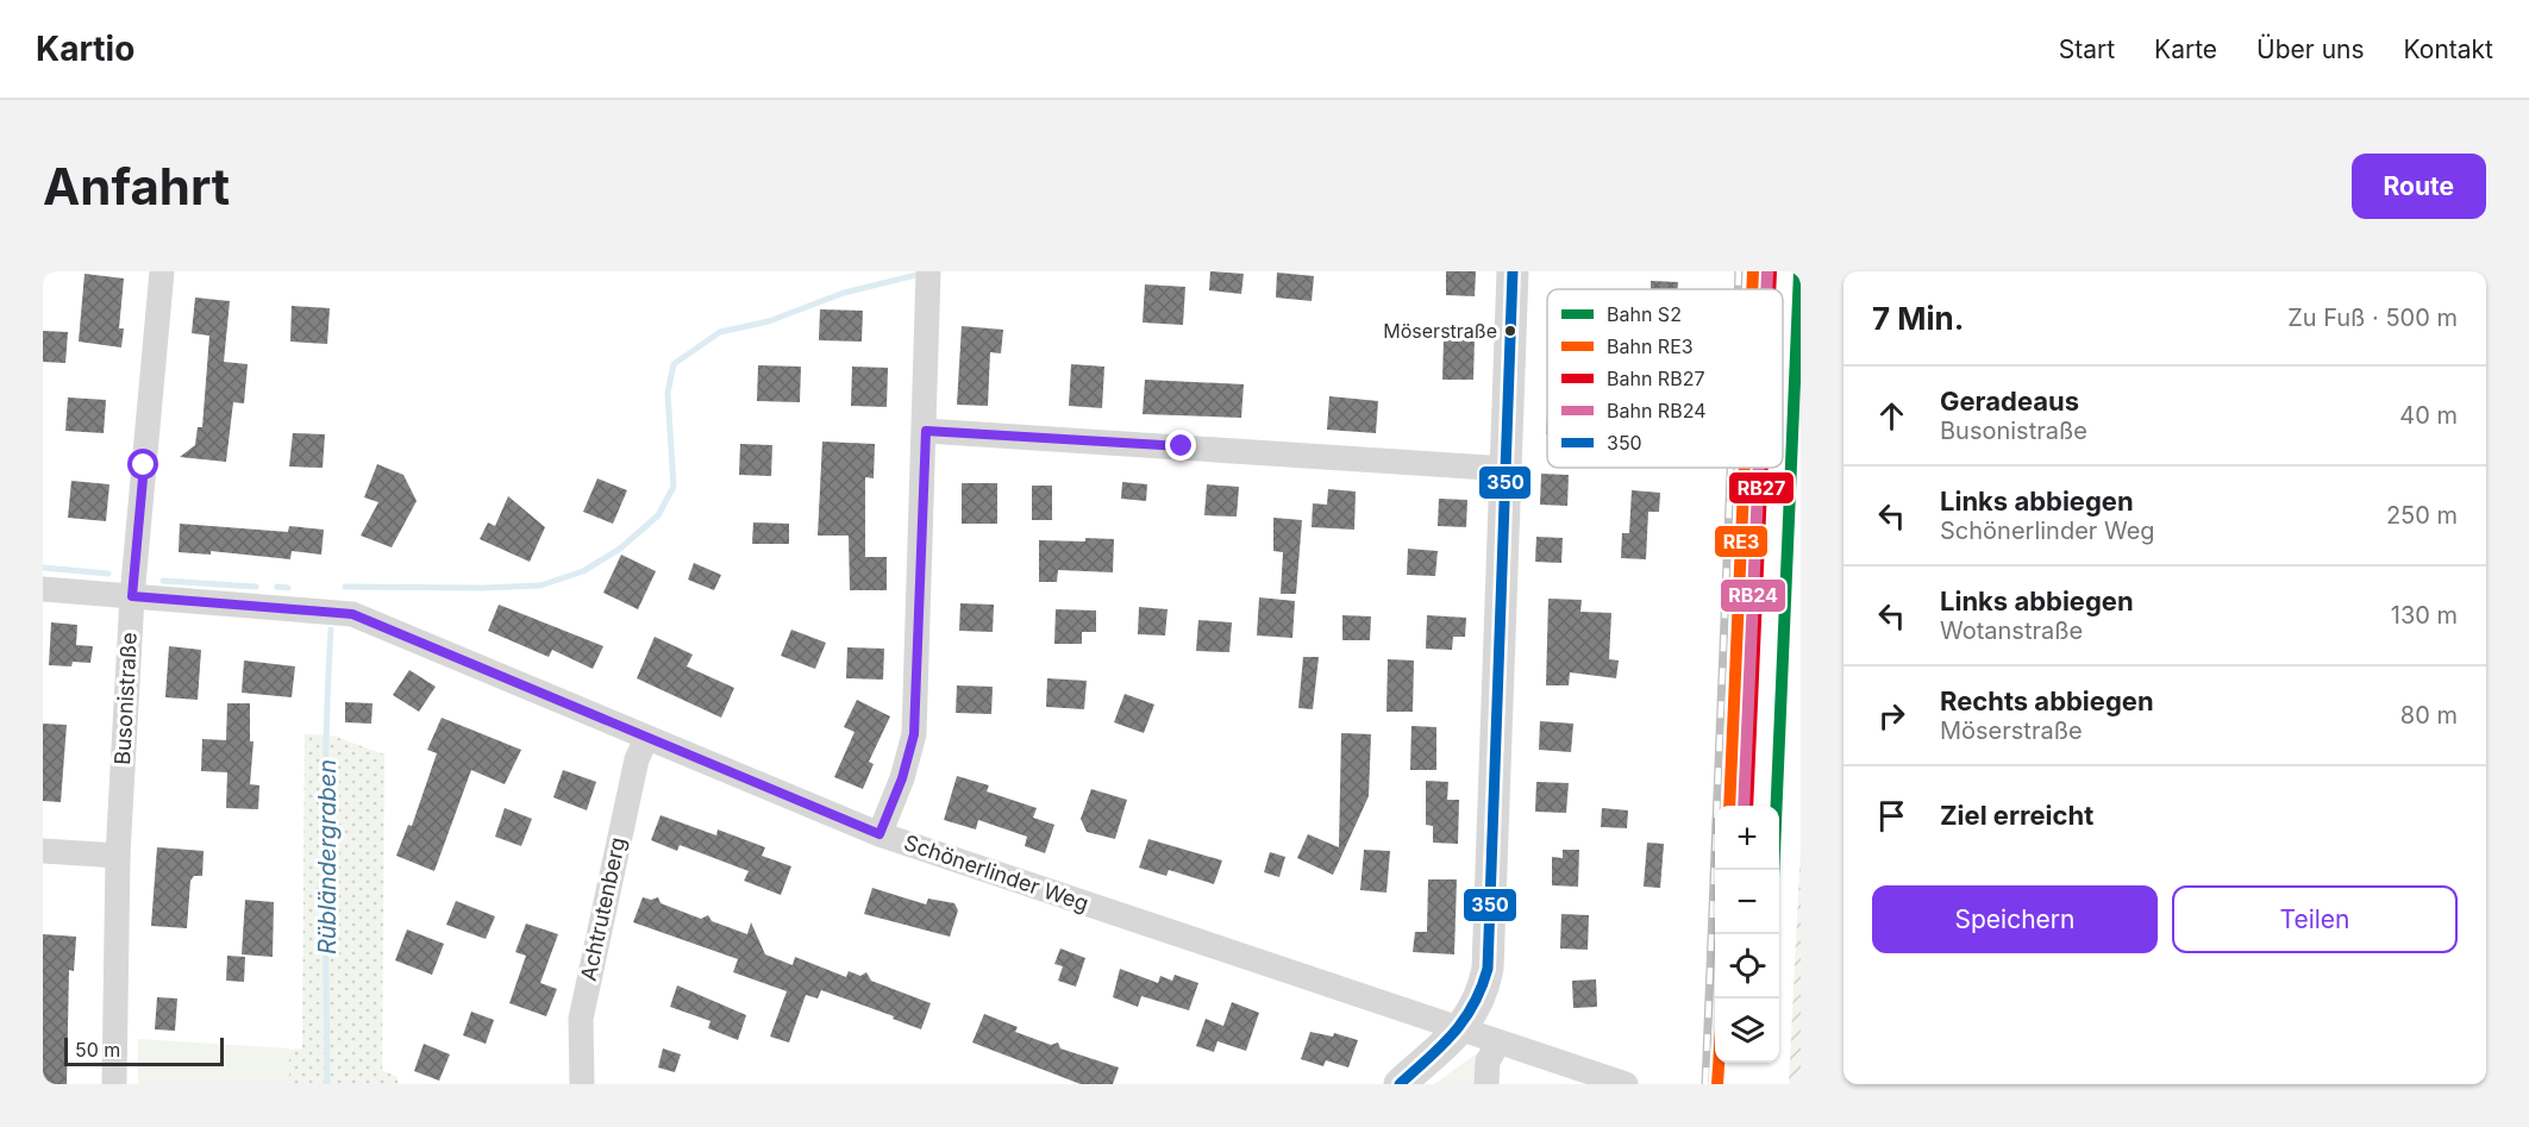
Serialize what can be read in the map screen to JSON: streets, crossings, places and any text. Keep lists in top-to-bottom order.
{
  "streets": {
    "street": ["Busonistraße", "Schönerlinder Weg", "Achtrutenberg"]
  },
  "crossings": [
    ["Busonistraße", "Schönerlinder Weg"],
    ["Schönerlinder Weg", "Achtrutenberg"]
  ],
  "water": ["Rübländergraben"],
  "places": ["Möserstraße"],
  "lines": [
    "rail line S2",
    "rail line RE3",
    "rail line RB27",
    "transit line 350",
    "rail line RB24"
  ],
  "legend": [
    "Bahn S2",
    "Bahn RE3",
    "Bahn RB27",
    "Bahn RB24",
    "350"
  ],
  "scale_bar": "50 m",
  "page": {
    "header": "Kartio",
    "nav": [
      "Start",
      "Karte",
      "Über uns",
      "Kontakt"
    ],
    "buttons": [
      "Route",
      ["Speichern", "Teilen"]
    ],
    "title": "Anfahrt",
    "heading": ["7 Min.", "Zu Fuß · 500 m"],
    "list": [
      ["Geradeaus", "Busonistraße", "40 m"],
      ["Links abbiegen", "Schönerlinder Weg", "250 m"],
      ["Links abbiegen", "Wotanstraße", "130 m"],
      ["Rechts abbiegen", "Möserstraße", "80 m"],
      "Ziel erreicht"
    ],
    "map_buttons": ["+", "−"],
    "scale": "50 m"
  }
}
